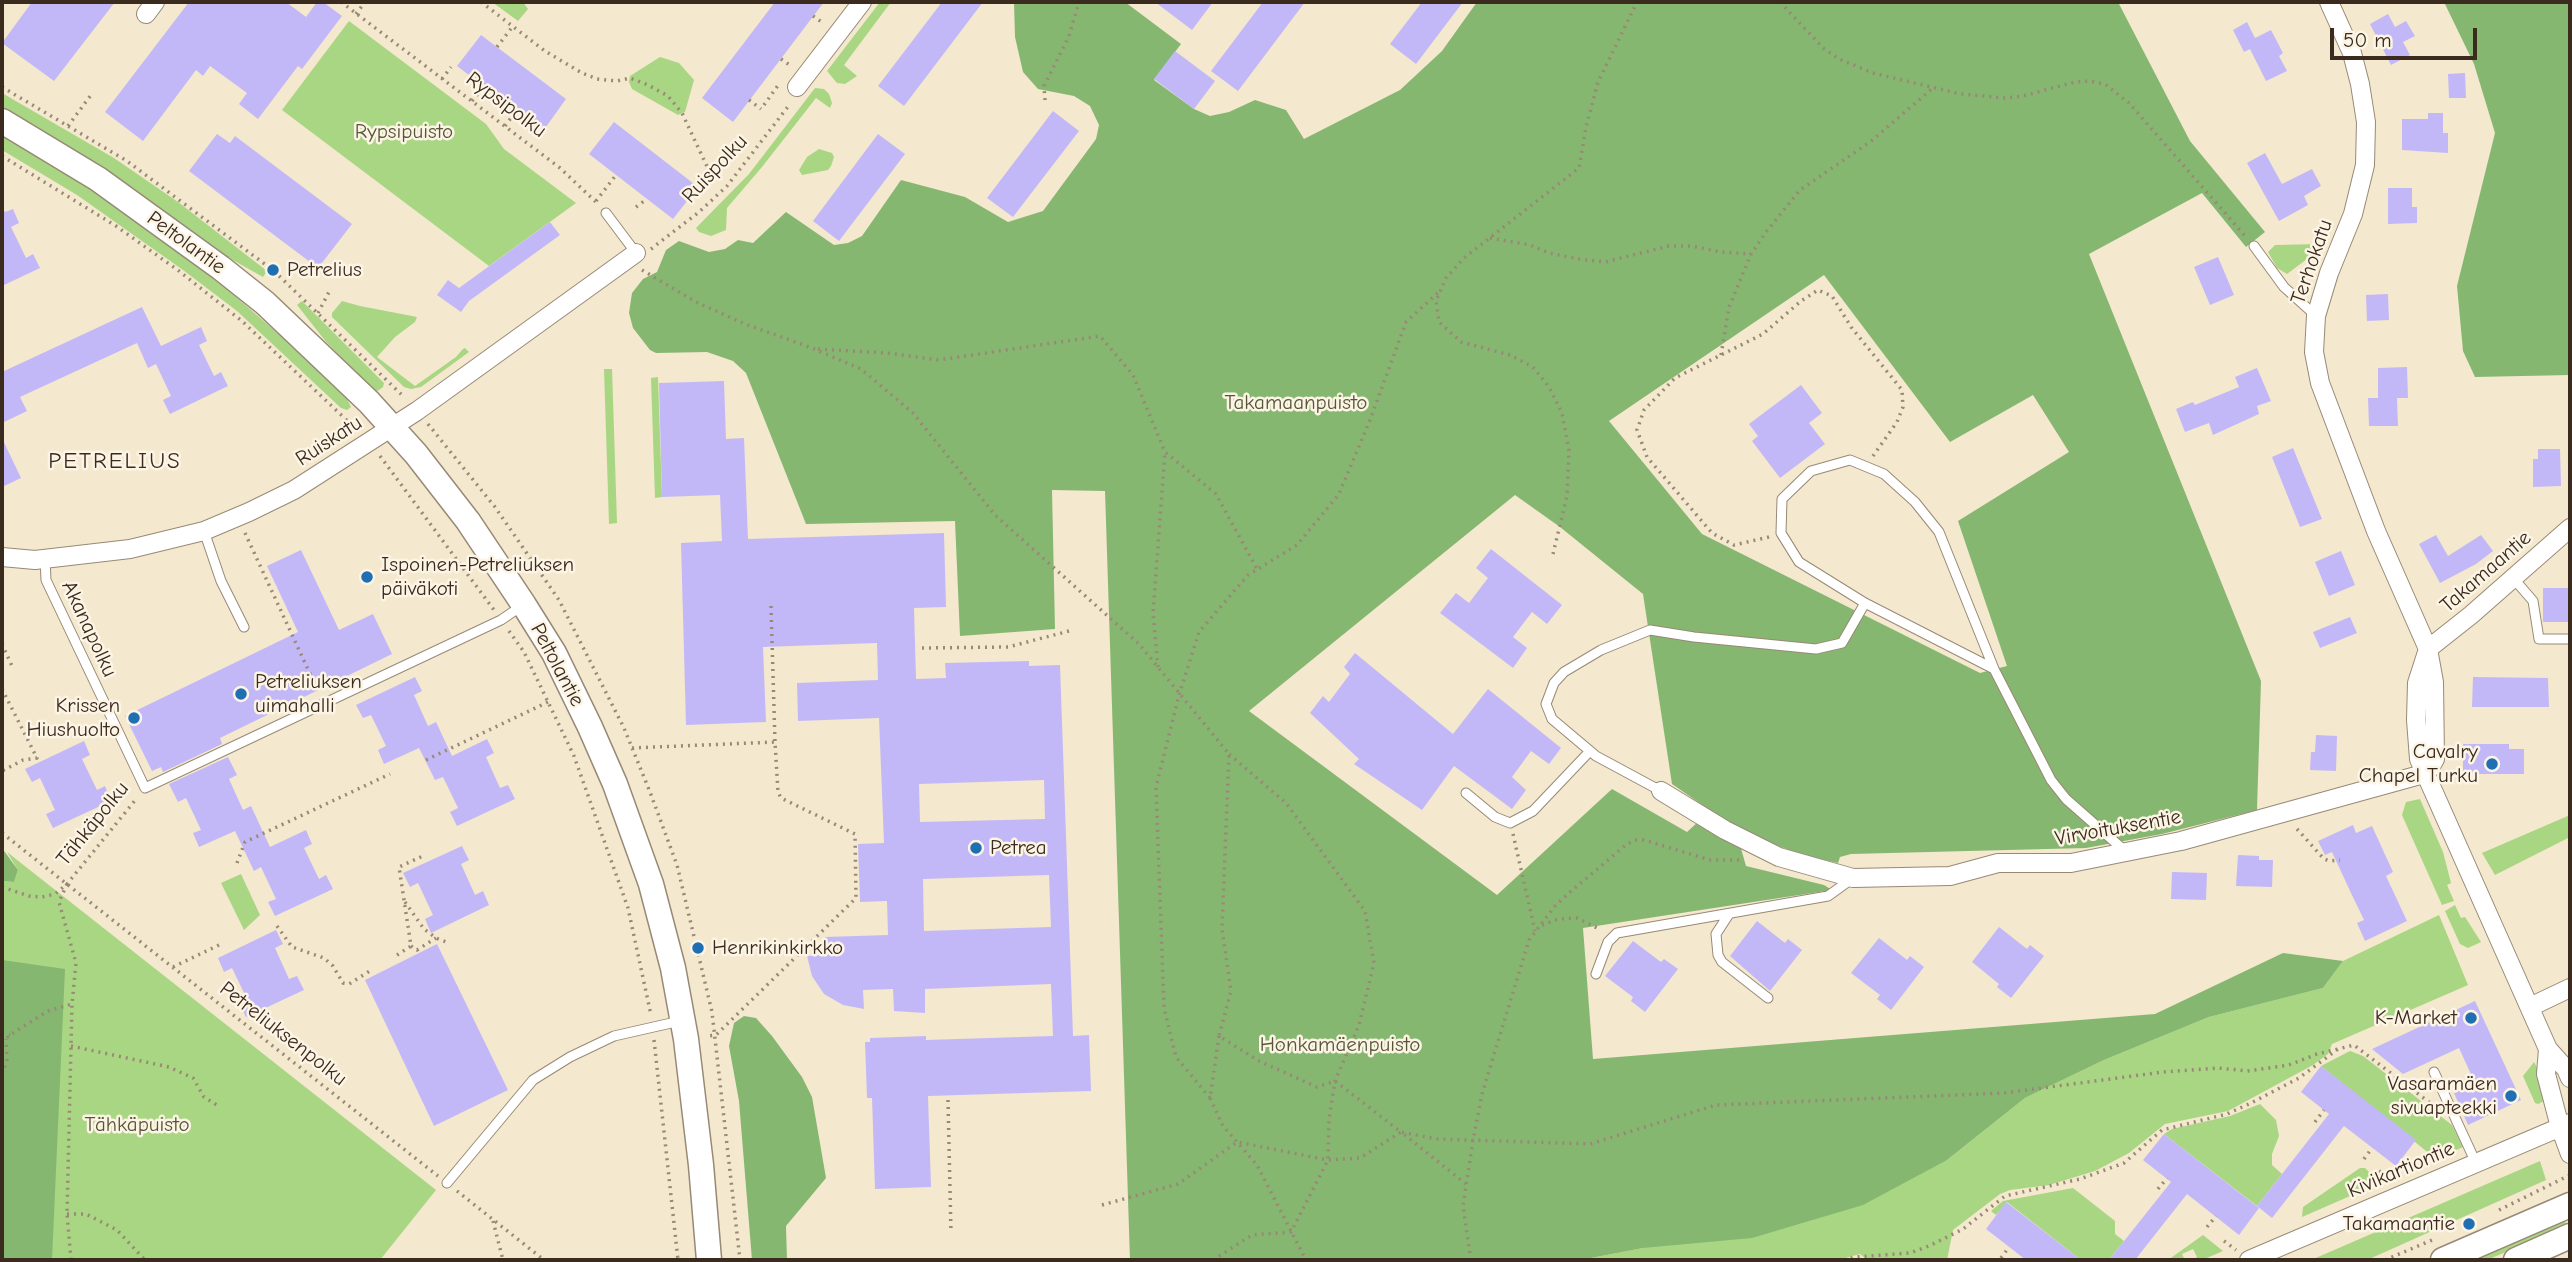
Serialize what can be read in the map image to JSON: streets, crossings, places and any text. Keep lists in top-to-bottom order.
{
  "streets": {
    "street": [
      "Peltolantie",
      "Terhokatu",
      "Ruiskatu",
      "Takamaantie",
      "Virvoituksentie",
      "Kivikartiontie"
    ],
    "lane": ["Akanapolku", "Tähkäpolku"],
    "path": ["Rypsipolku", "Ruispolku", "Petreliuksenpolku"]
  },
  "crossings": [
    ["Ruispolku", "Ruiskatu"],
    ["Peltolantie", "Ruiskatu"],
    ["Peltolantie", "Tähkäpolku"],
    ["Terhokatu", "Takamaantie"],
    ["Ruiskatu", "Akanapolku"],
    ["Akanapolku", "Tähkäpolku"],
    ["Tähkäpolku", "Petreliuksenpolku"]
  ],
  "districts": ["PETRELIUS"],
  "parks": [
    "Rypsipuisto",
    "Takamaanpuisto",
    "Honkamäenpuisto",
    "Tähkäpuisto"
  ],
  "places": [
    "Petrelius",
    "Ispoinen-Petreliuksen päiväkoti",
    "Petreliuksen uimahalli",
    "Krissen Hiushuolto",
    "Cavalry Chapel Turku",
    "Petrea",
    "Henrikinkirkko",
    "K-Market",
    "Vasaramäen sivuapteekki",
    "Takamaantie"
  ],
  "scale_bar": "50 m"
}
